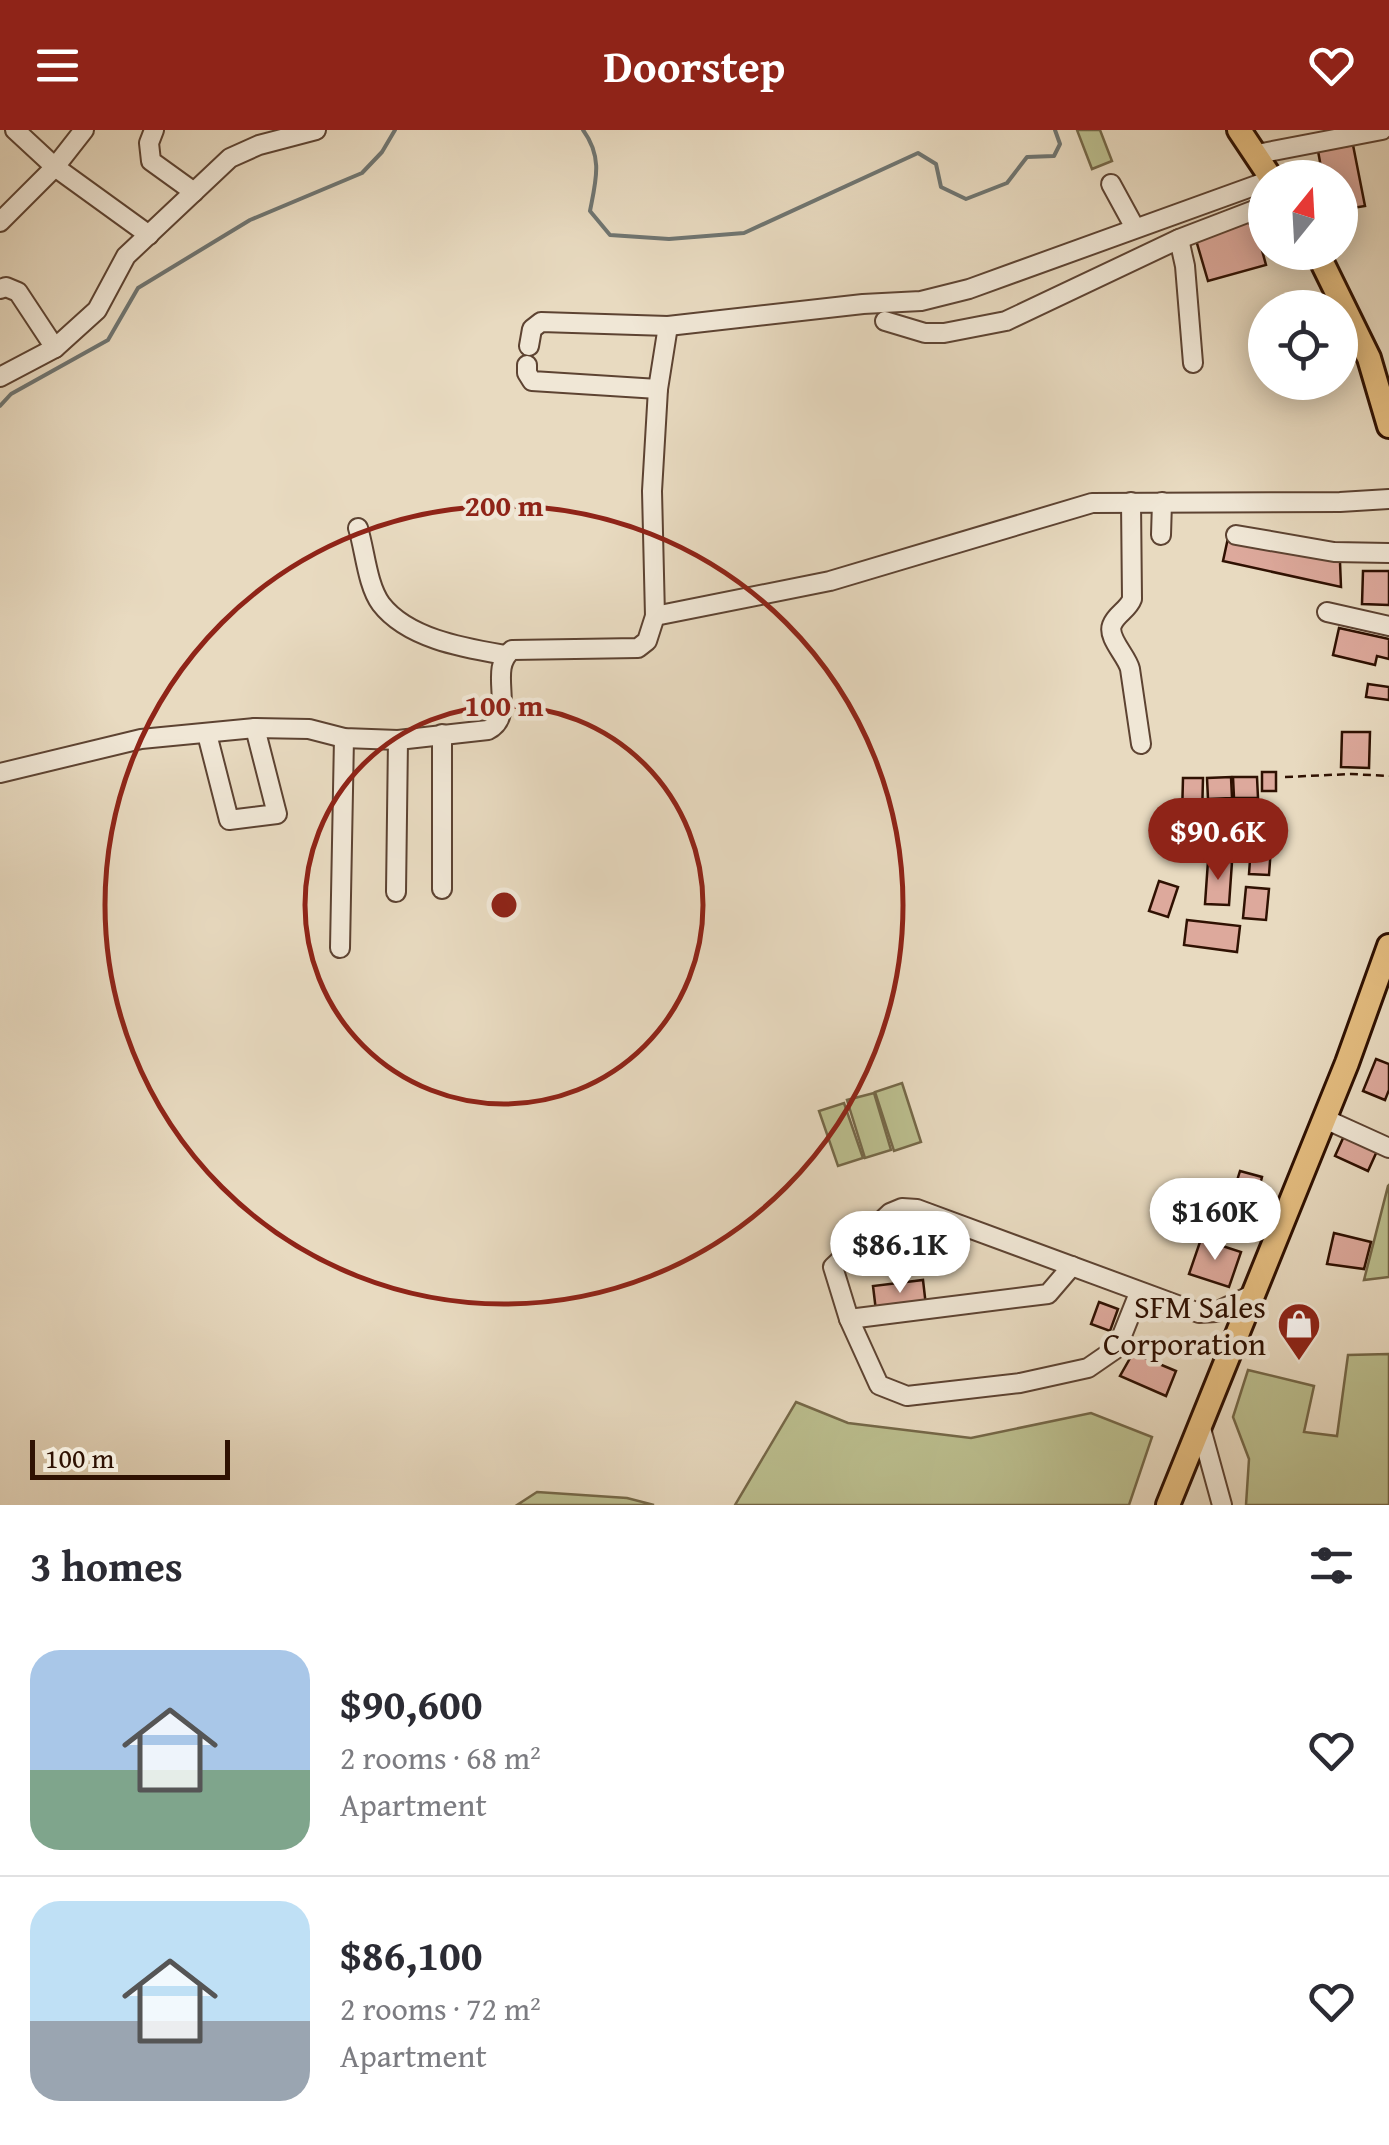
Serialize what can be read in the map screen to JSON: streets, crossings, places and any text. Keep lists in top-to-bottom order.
{
  "places": {
    "shop": ["SFM Sales Corporation"]
  },
  "scale_bar": "100 m",
  "north": "top",
  "page": {
    "header": "Doorstep",
    "price": ["$90.6K", "$160K", "$86.1K"],
    "scale": "100 m",
    "heading": "3 homes",
    "list": [
      {
        "name": "$90,600",
        "note": "2 rooms · 68 m² · Apartment"
      },
      {
        "name": "$86,100",
        "note": "2 rooms · 72 m² · Apartment"
      }
    ]
  },
  "rings": ["200 m", "100 m"]
}
